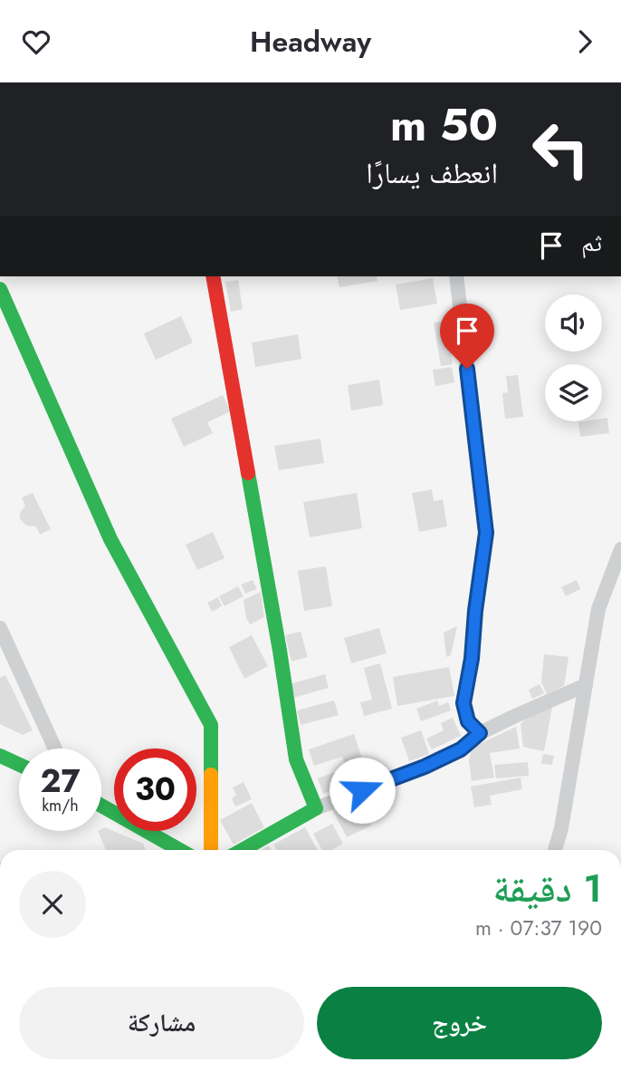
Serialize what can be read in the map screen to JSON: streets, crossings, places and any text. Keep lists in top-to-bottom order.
{
  "page": {
    "header": "Headway",
    "turn": ["50 m", "انعطف يسارًا"],
    "then": "ثم",
    "speed": "27 km/h",
    "limit": "30",
    "heading": ["1 دقيقة", "190 m · 07:37"],
    "buttons": ["خروج", "مشاركة"]
  }
}
